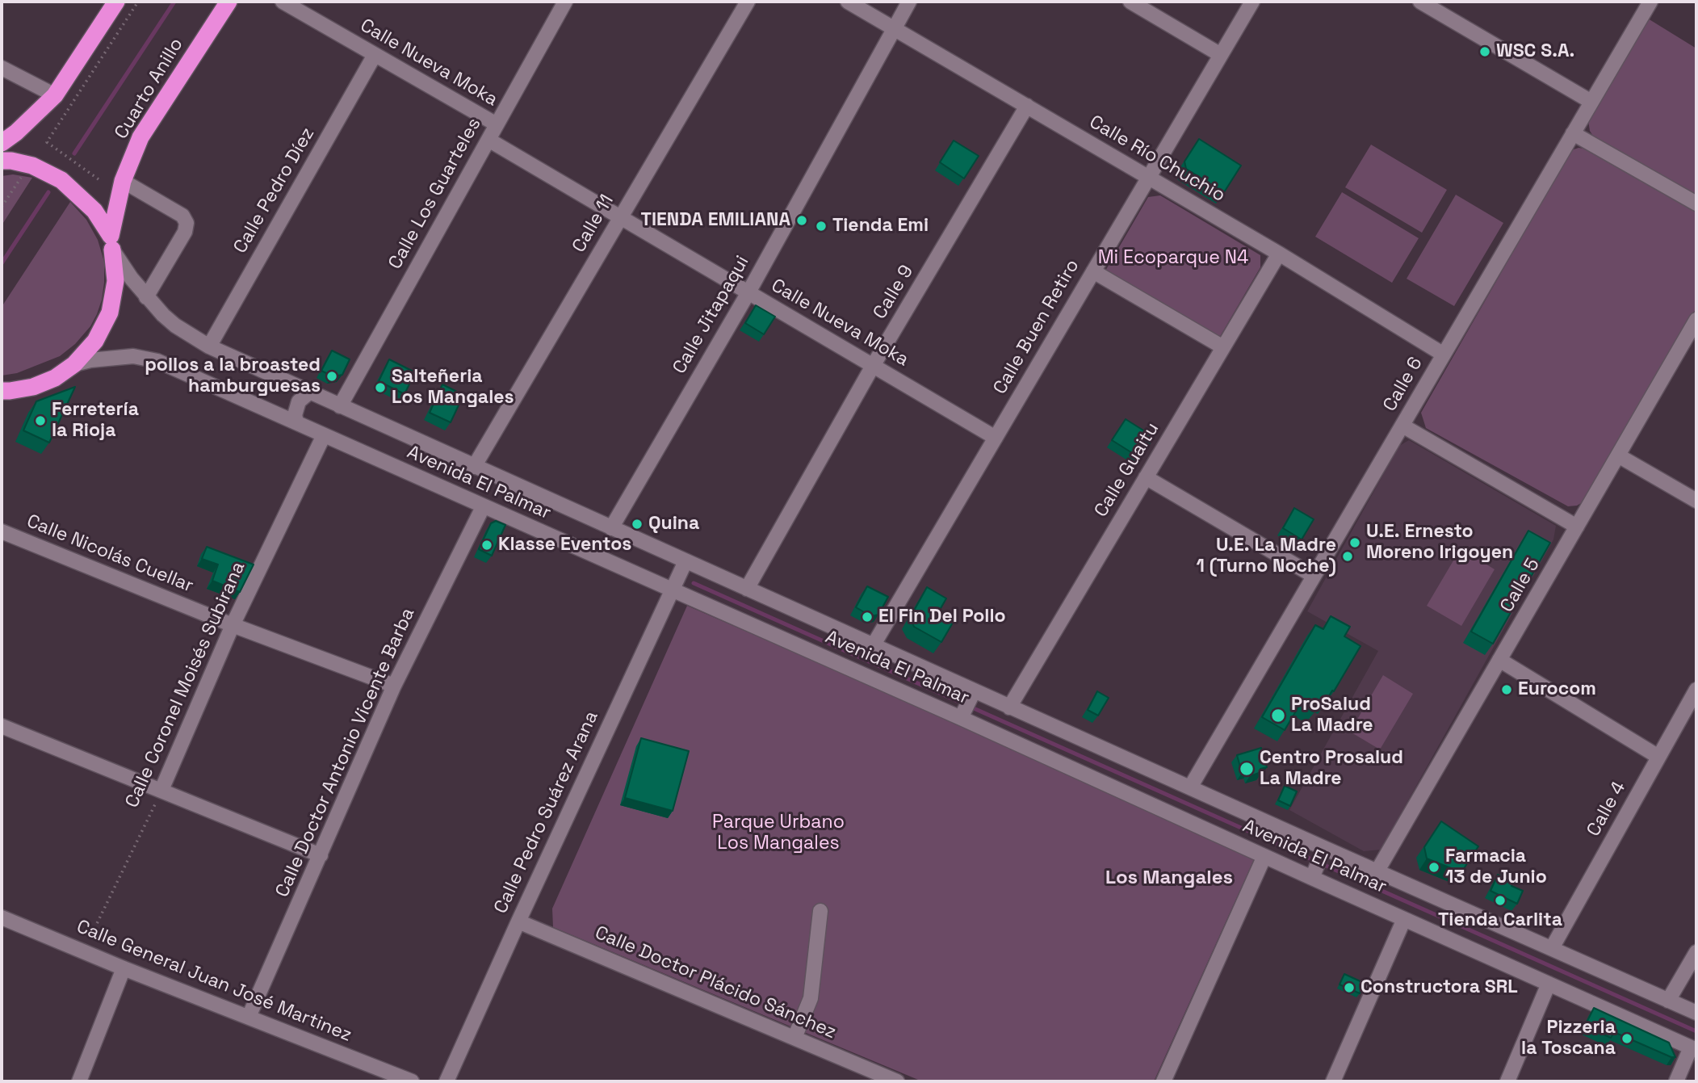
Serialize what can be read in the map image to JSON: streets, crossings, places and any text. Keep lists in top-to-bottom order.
{
  "streets": {
    "highway": ["Cuarto Anillo"],
    "street": [
      "Calle Nueva Moka",
      "Calle Río Chuchio",
      "Calle Pedro Díez",
      "Calle Los Guarteles",
      "Calle 11",
      "Calle 9",
      "Calle Jitapaqui",
      "Calle Buen Retiro",
      "Calle 6",
      "Calle Guaitu",
      "Avenida El Palmar",
      "Calle Nicolás Cuellar",
      "Calle 5",
      "Calle Coronel Moisés Subirana",
      "Calle Doctor Antonio Vicente Barba",
      "Calle 4",
      "Calle Pedro Suárez Arana",
      "Calle General Juan José Martinez",
      "Calle Doctor Plácido Sánchez"
    ]
  },
  "crossings": [
    ["Calle Nueva Moka", "Calle Pedro Díez"],
    ["Calle Nueva Moka", "Calle Los Guarteles"],
    ["Calle Nueva Moka", "Calle 11"],
    ["Calle Nueva Moka", "Calle 9"],
    ["Calle Nueva Moka", "Calle Jitapaqui"],
    ["Calle Nueva Moka", "Calle Buen Retiro"],
    ["Cuarto Anillo", "Avenida El Palmar"],
    ["Calle Río Chuchio", "Calle 9"],
    ["Calle Río Chuchio", "Calle Jitapaqui"],
    ["Calle Río Chuchio", "Calle Buen Retiro"],
    ["Calle Río Chuchio", "Calle 6"],
    ["Calle Río Chuchio", "Calle Guaitu"],
    ["Calle Pedro Díez", "Avenida El Palmar"],
    ["Calle Los Guarteles", "Avenida El Palmar"],
    ["Calle 11", "Avenida El Palmar"],
    ["Calle 9", "Avenida El Palmar"],
    ["Calle Jitapaqui", "Avenida El Palmar"],
    ["Calle Buen Retiro", "Avenida El Palmar"],
    ["Calle 6", "Avenida El Palmar"],
    ["Calle Guaitu", "Avenida El Palmar"],
    ["Avenida El Palmar", "Calle 5"],
    ["Avenida El Palmar", "Calle Coronel Moisés Subirana"],
    ["Avenida El Palmar", "Calle Doctor Antonio Vicente Barba"],
    ["Avenida El Palmar", "Calle 4"],
    ["Avenida El Palmar", "Calle Pedro Suárez Arana"],
    ["Calle Nicolás Cuellar", "Calle Coronel Moisés Subirana"],
    ["Calle Nicolás Cuellar", "Calle Doctor Antonio Vicente Barba"],
    ["Calle Coronel Moisés Subirana", "Calle General Juan José Martinez"],
    ["Calle Doctor Antonio Vicente Barba", "Calle General Juan José Martinez"],
    ["Calle Pedro Suárez Arana", "Calle Doctor Plácido Sánchez"]
  ],
  "districts": ["Los Mangales"],
  "parks": ["Mi Ecoparque N4", "Parque Urbano Los Mangales"],
  "places": [
    "WSC S.A.",
    "TIENDA EMILIANA",
    "Tienda Emi",
    "pollos a la broasted hamburguesas",
    "Salteñeria Los Mangales",
    "Ferretería la Rioja",
    "Quina",
    "U.E. Ernesto Moreno Irigoyen",
    "Klasse Eventos",
    "U.E. La Madre 1 (Turno Noche)",
    "El Fin Del Pollo",
    "Eurocom",
    "ProSalud La Madre",
    "Centro Prosalud La Madre",
    "Farmacia 13 de Junio",
    "Tienda Carlita",
    "Constructora SRL",
    "Pizzeria la Toscana"
  ]
}
